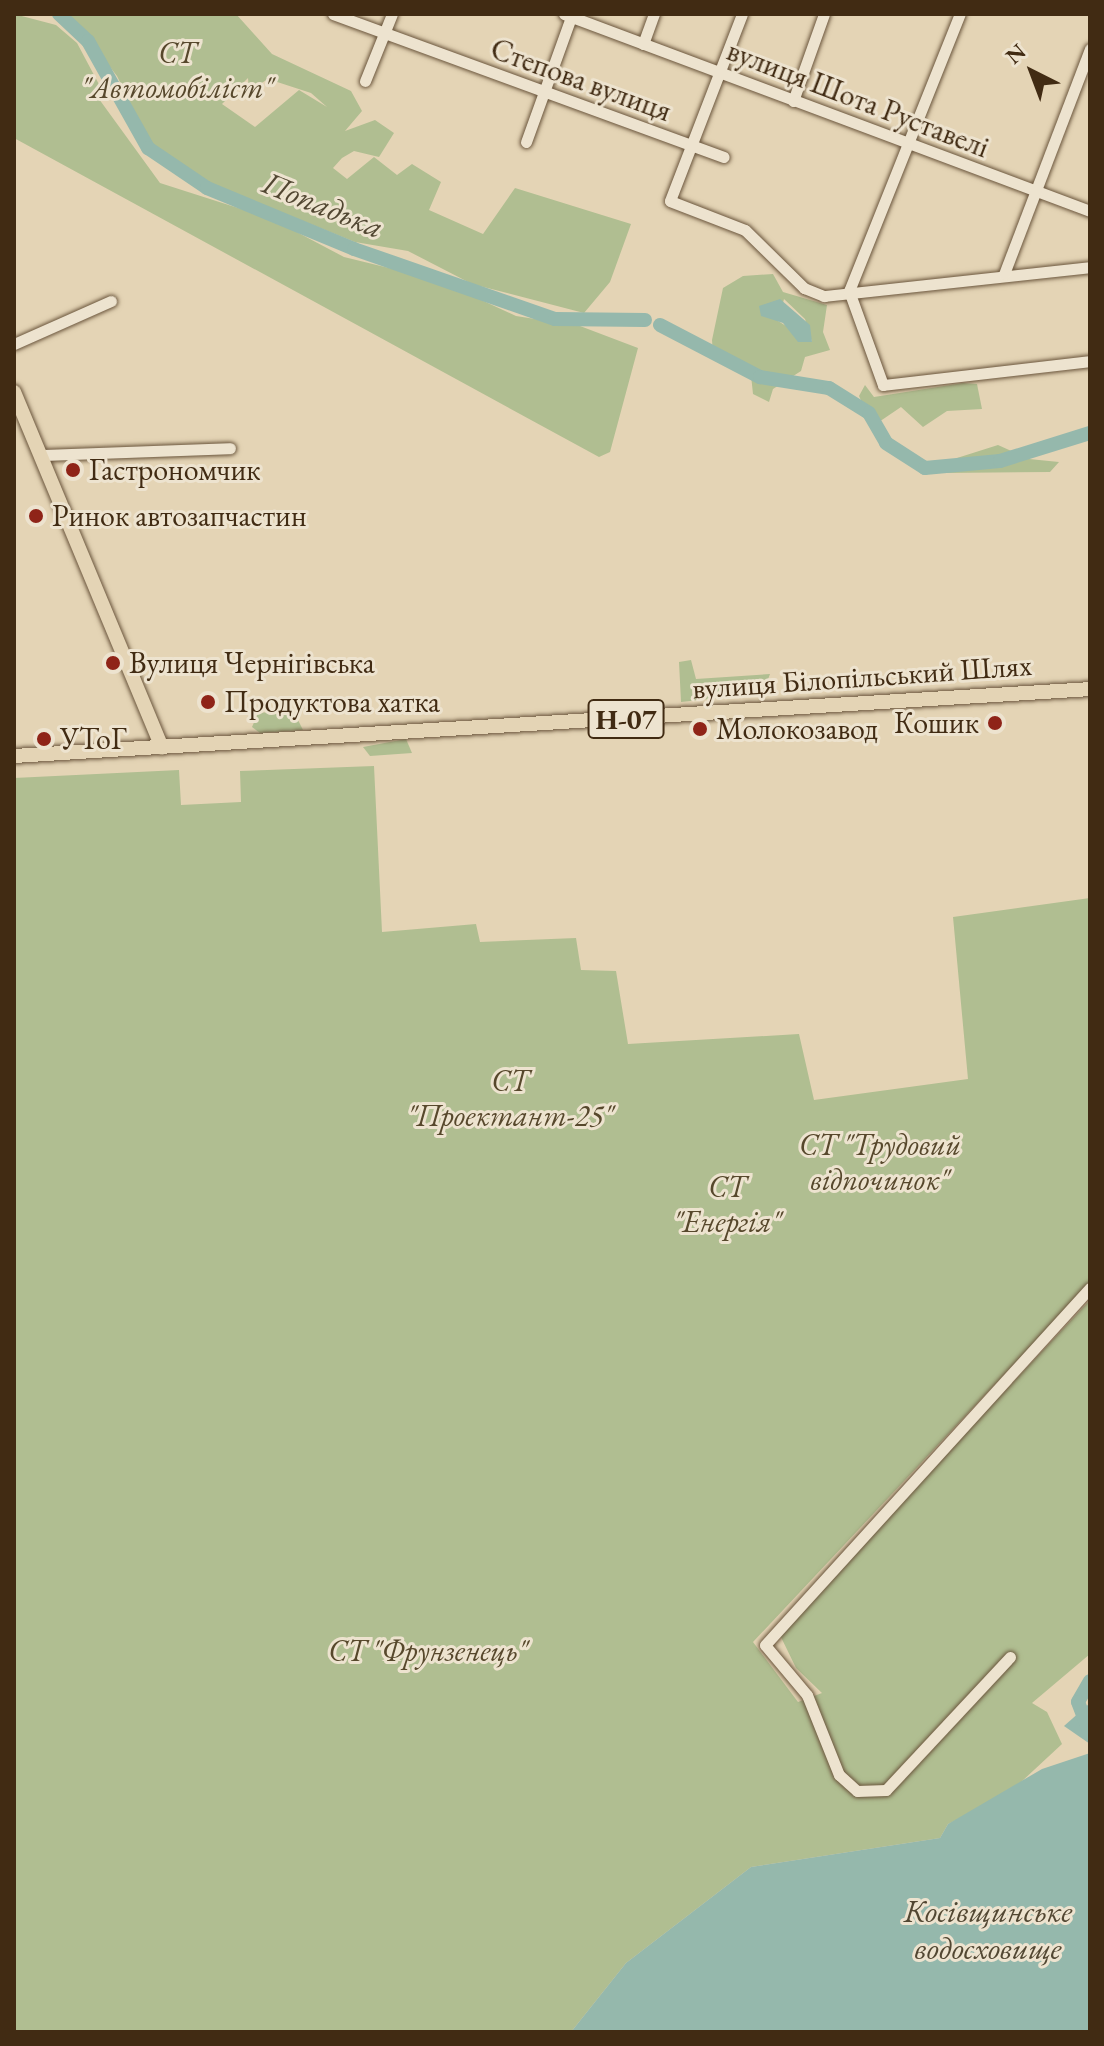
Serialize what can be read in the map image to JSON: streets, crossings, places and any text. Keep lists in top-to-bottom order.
{
  "streets": {
    "main road": ["вулиця Білопільський Шлях", "Н-07"],
    "street": ["Степова вулиця", "вулиця Шота Руставелі"]
  },
  "water": ["Попадька", "Косівщинське водосховище"],
  "parks": [
    "СТ \"Автомобіліст\"",
    "СТ \"Проектант-25\"",
    "СТ \"Трудовий відпочинок\"",
    "СТ \"Енергія\"",
    "СТ \"Фрунзенець\""
  ],
  "places": [
    "Гастрономчик",
    "Ринок автозапчастин",
    "Вулиця Чернігівська",
    "Продуктова хатка",
    "Кошик",
    "Молокозавод",
    "УТоГ"
  ],
  "north": "top left"
}
